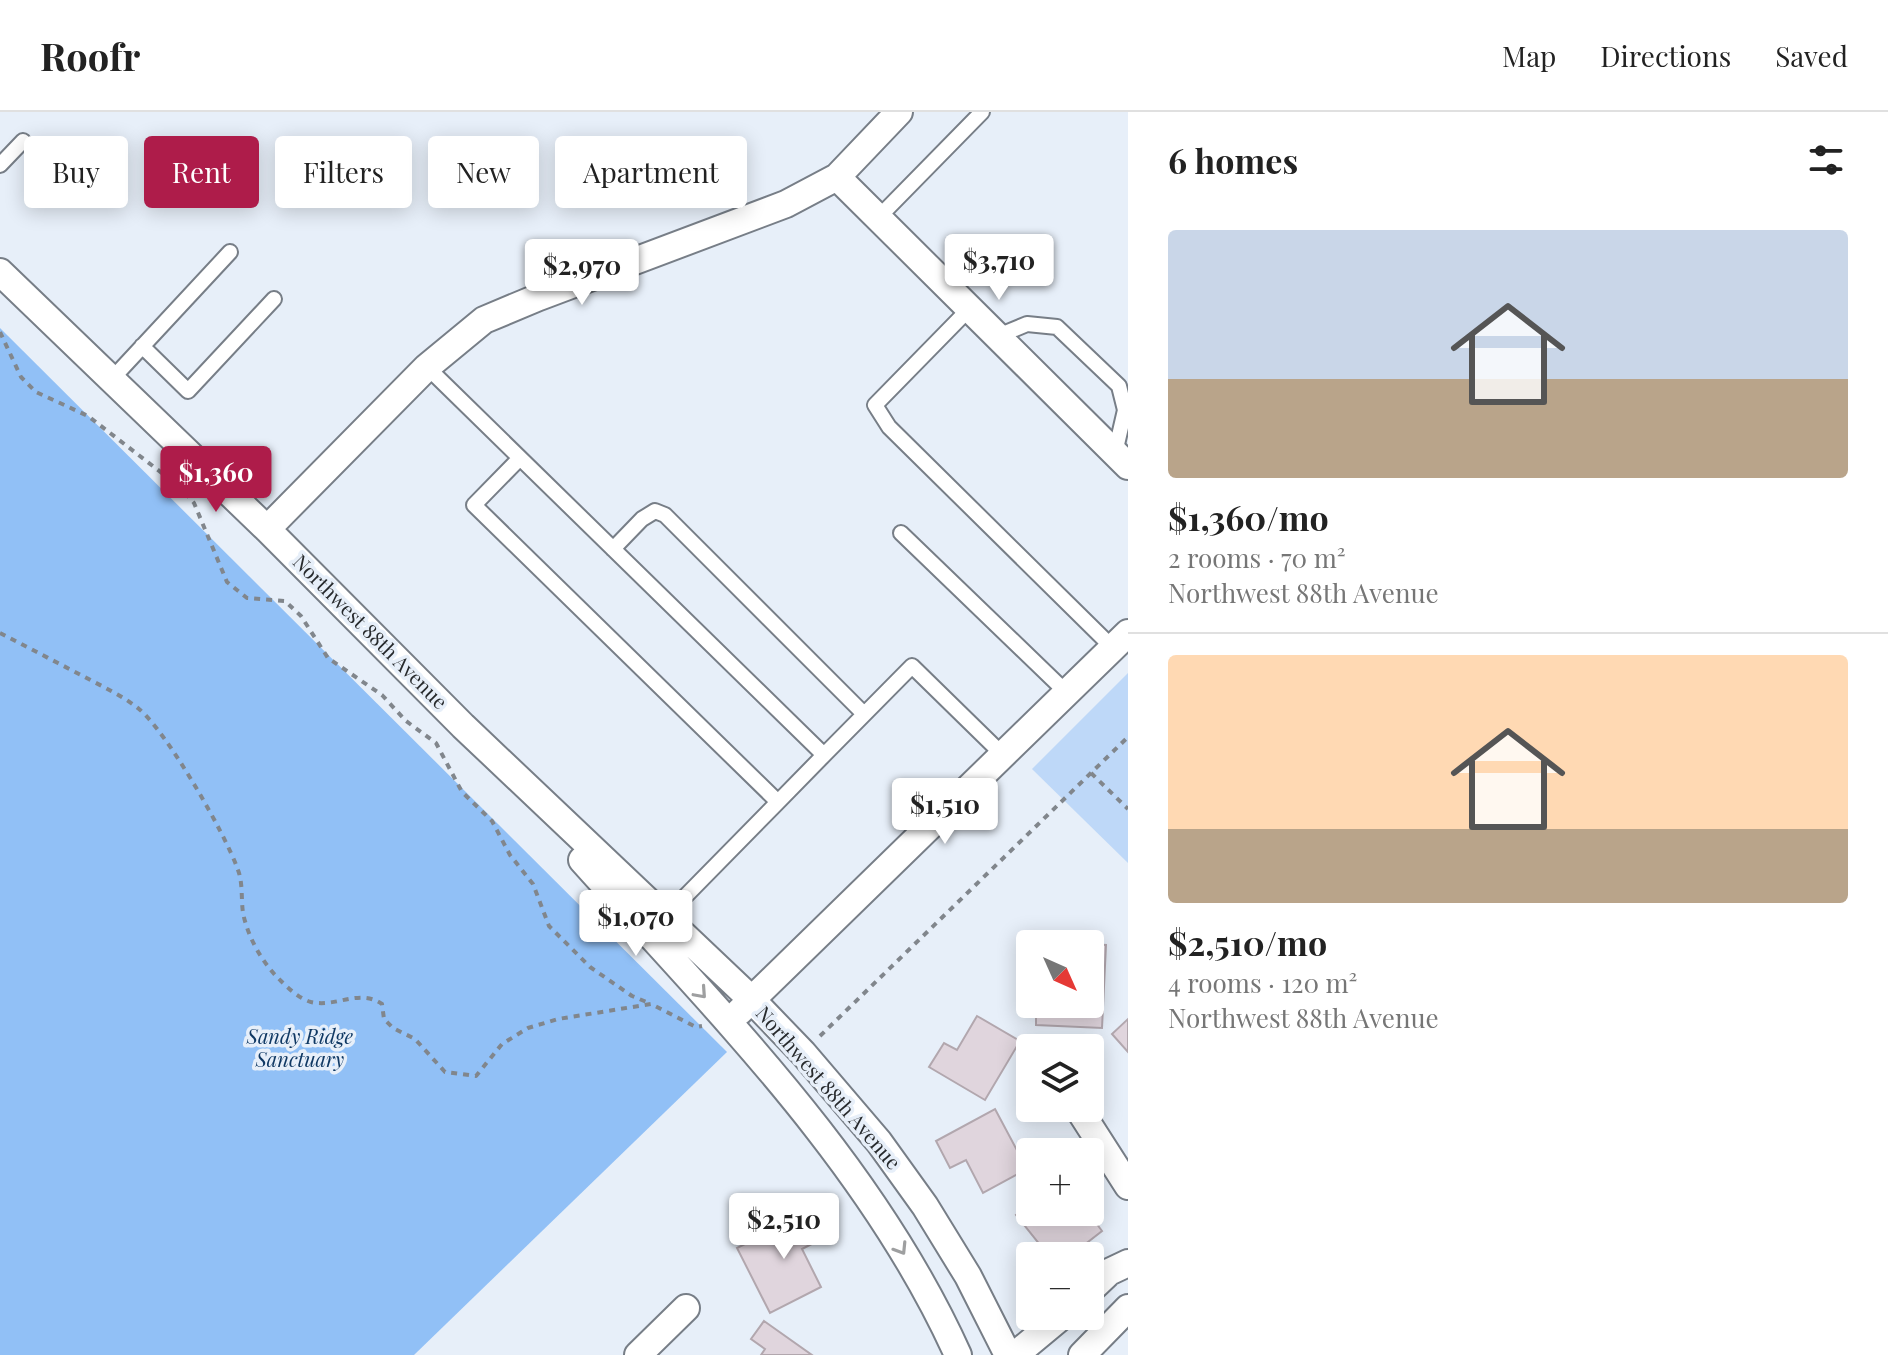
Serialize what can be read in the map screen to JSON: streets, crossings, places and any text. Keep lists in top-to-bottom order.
{
  "streets": {
    "street": ["Northwest 88th Avenue"]
  },
  "parks": ["Sandy Ridge Sanctuary"],
  "north": "bottom right",
  "page": {
    "header": "Roofr",
    "nav": ["Map", "Directions", "Saved"],
    "heading": "6 homes",
    "chip": [
      "Buy",
      "Rent",
      "Filters",
      "New",
      "Apartment"
    ],
    "list": [
      {
        "name": "$1,360/mo",
        "note": "2 rooms · 70 m² · Northwest 88th Avenue"
      },
      {
        "name": "$2,510/mo",
        "note": "4 rooms · 120 m² · Northwest 88th Avenue"
      }
    ],
    "price": [
      "$3,710",
      "$2,970",
      "$1,360",
      "$1,510",
      "$1,070",
      "$2,510"
    ],
    "map_buttons": ["+", "−"]
  }
}
